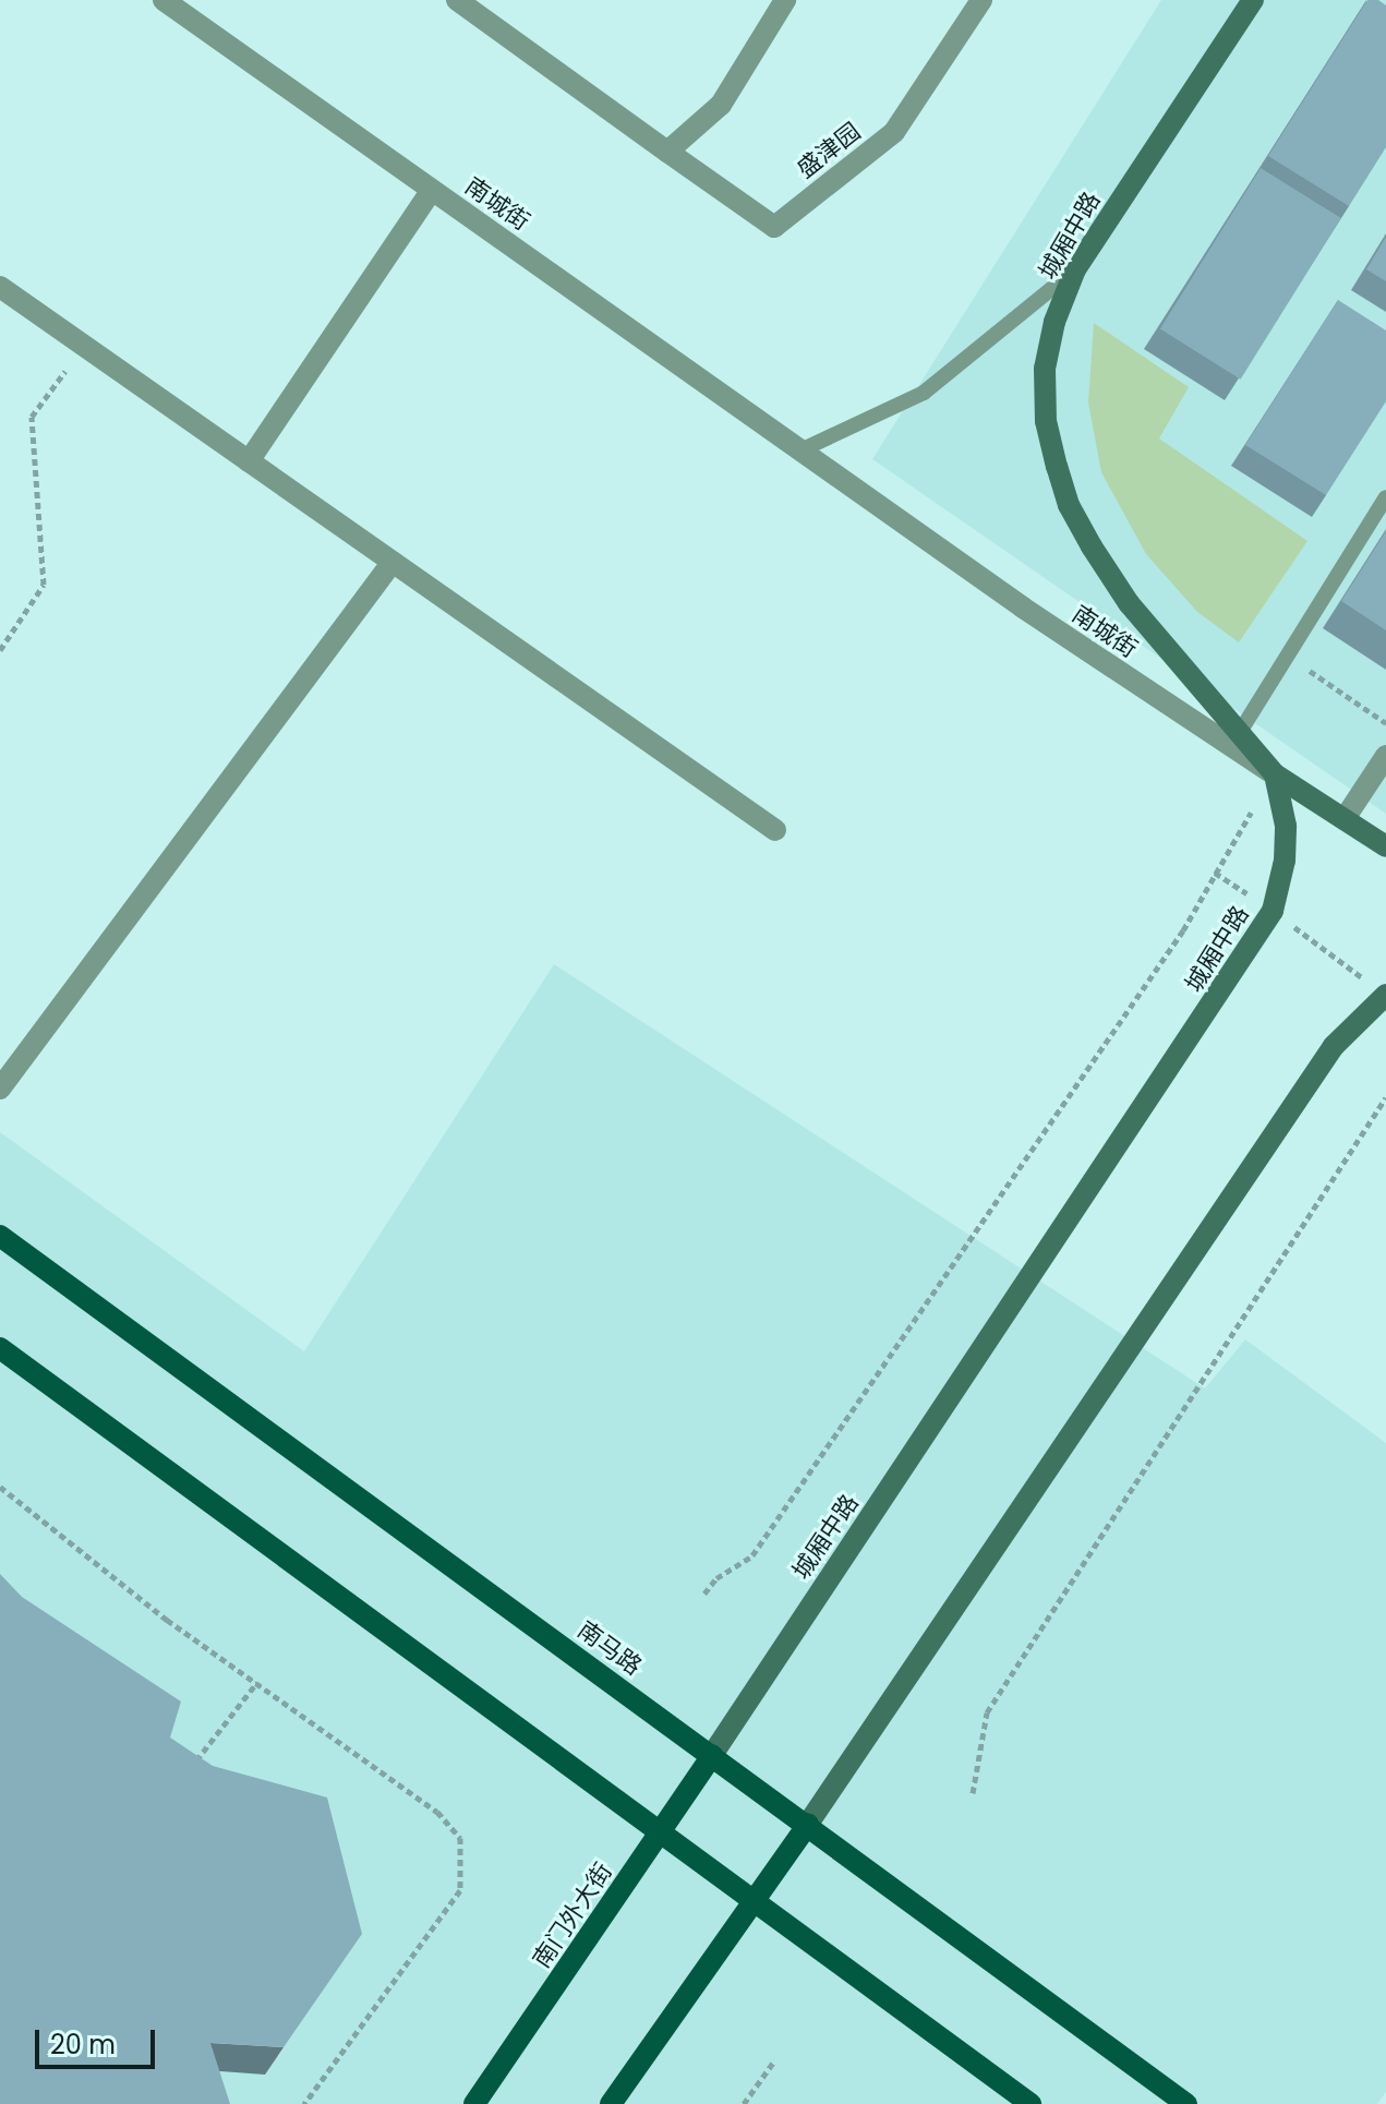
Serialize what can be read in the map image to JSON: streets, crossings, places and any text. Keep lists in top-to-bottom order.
{
  "streets": {
    "main road": [
      "南城街",
      "城厢中路",
      "南马路",
      "南门外大街"
    ],
    "street": ["盛津园"]
  },
  "crossings": [
    ["南城街", "城厢中路"],
    ["城厢中路", "南马路"],
    ["城厢中路", "南门外大街"],
    ["南马路", "南门外大街"]
  ],
  "scale_bar": "20 m"
}
